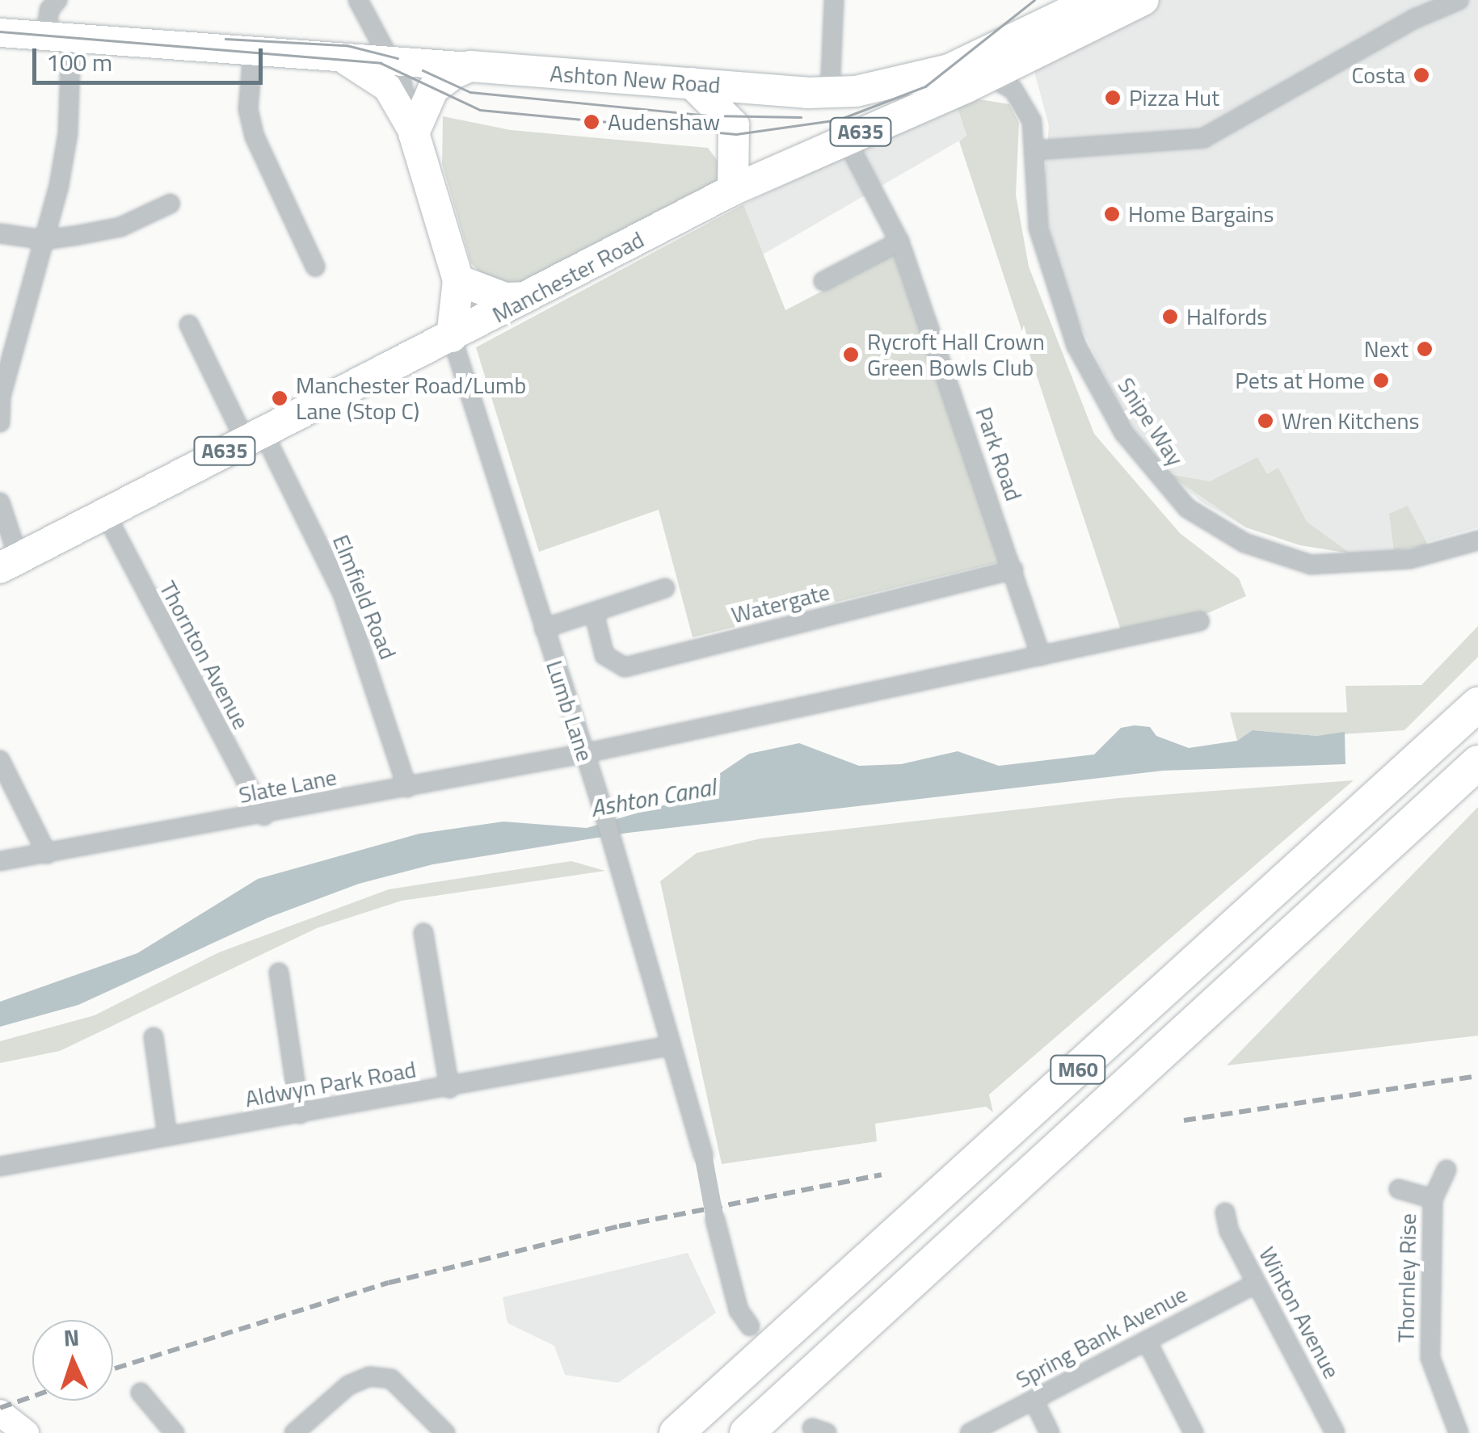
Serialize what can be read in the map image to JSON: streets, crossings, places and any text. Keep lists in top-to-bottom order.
{
  "streets": {
    "highway": [
      "Ashton New Road",
      "A635",
      "Manchester Road",
      "Lumb Lane",
      "M60"
    ],
    "street": [
      "Snipe Way",
      "Park Road",
      "Elmfield Road",
      "Watergate",
      "Thornton Avenue",
      "Slate Lane",
      "Aldwyn Park Road",
      "Thornley Rise",
      "Winton Avenue",
      "Spring Bank Avenue"
    ]
  },
  "crossings": [
    ["Ashton New Road", "Lumb Lane"],
    ["Manchester Road", "Snipe Way"],
    ["Manchester Road", "Park Road"],
    ["Manchester Road", "Elmfield Road"],
    ["Manchester Road", "Thornton Avenue"],
    ["Manchester Road", "Lumb Lane"],
    ["Park Road", "Watergate"],
    ["Elmfield Road", "Slate Lane"],
    ["Thornton Avenue", "Slate Lane"],
    ["Lumb Lane", "Slate Lane"],
    ["Lumb Lane", "Aldwyn Park Road"],
    ["Winton Avenue", "Spring Bank Avenue"]
  ],
  "water": ["Ashton Canal"],
  "places": [
    "Costa",
    "Pizza Hut",
    "Audenshaw",
    "Home Bargains",
    "Halfords",
    "Next",
    "Rycroft Hall Crown Green Bowls Club",
    "Pets at Home",
    "Manchester Road/Lumb Lane (Stop C)",
    "Wren Kitchens"
  ],
  "scale_bar": "100 m",
  "north": "top"
}
